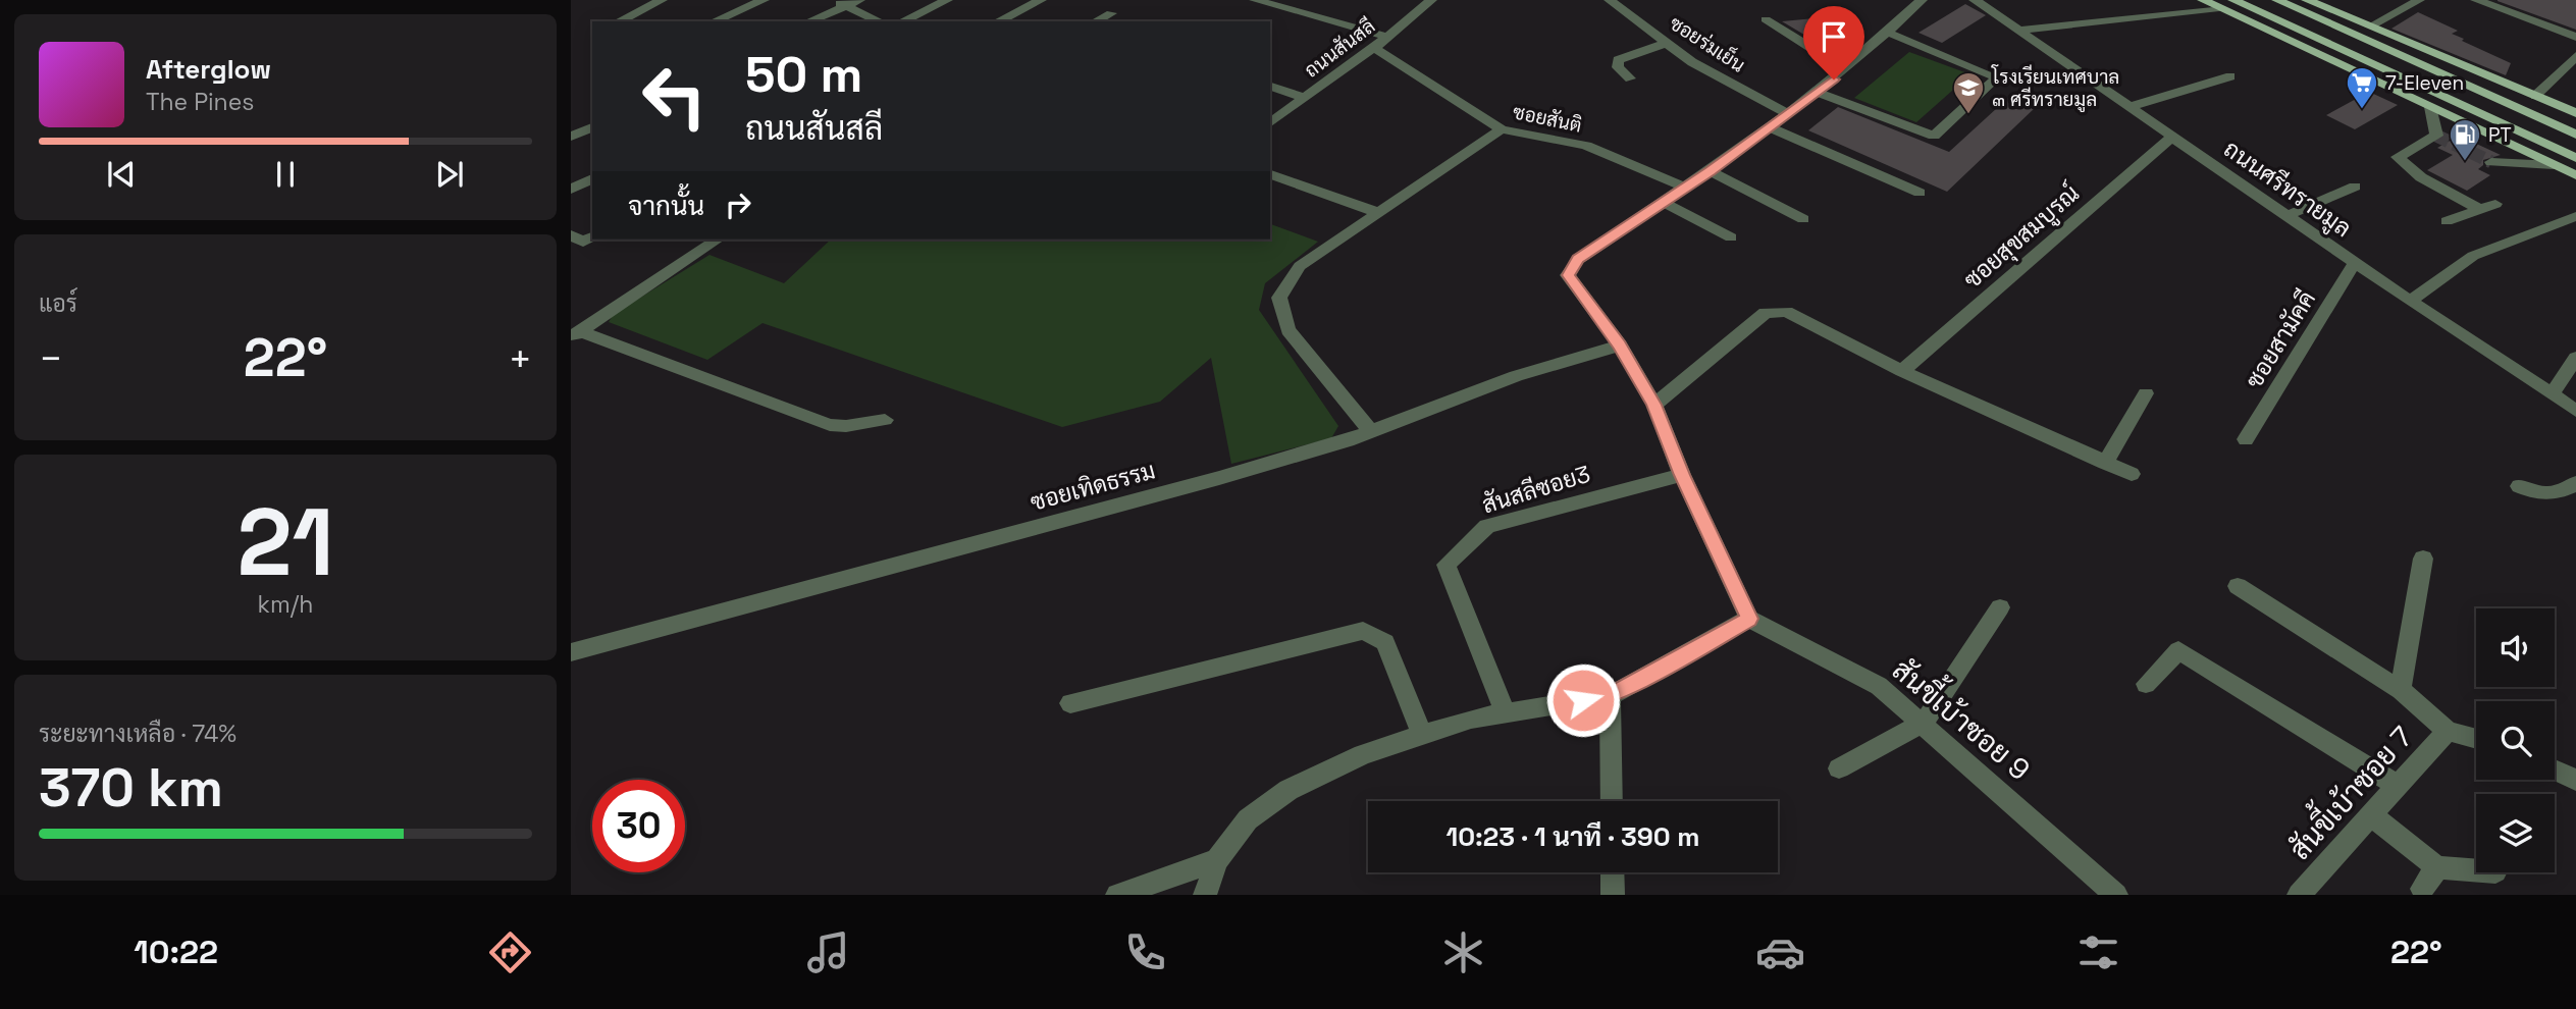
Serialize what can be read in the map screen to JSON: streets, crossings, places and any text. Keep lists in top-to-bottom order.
{
  "streets": {
    "street": [
      "ซอยร่มเย็น",
      "ถนนสันสลี",
      "ซอยสันติ",
      "ถนนศรีทรายมูล",
      "ซอยสุขสมบูรณ์",
      "ซอยสามัคคี",
      "ซอยเทิดธรรม",
      "สันสลีซอย3",
      "สันขี้เบ้าซอย 9",
      "สันขี้เบ้าซอย 7"
    ]
  },
  "crossings": [
    ["ถนนสันสลี", "ซอยสันติ"],
    ["ถนนศรีทรายมูล", "ซอยสุขสมบูรณ์"],
    ["ถนนศรีทรายมูล", "ซอยสามัคคี"]
  ],
  "places": {
    "supermarket": ["7-Eleven"],
    "school or university": ["โรงเรียนเทศบาล ๓ ศรีทรายมูล"],
    "fuel station": ["PT"]
  },
  "page": {
    "turn": ["50 m", "ถนนสันสลี"],
    "song": ["Afterglow", "The Pines"],
    "then": "จากนั้น",
    "tile": [
      "แอร์",
      ["21", "km/h"],
      ["ระยะทางเหลือ · 74%", "370 km"]
    ],
    "heat": ["−", "22°", "+"],
    "limit": "30",
    "trip": "10:23 · 1 นาที · 390 m",
    "tabs": ["10:22", "22°"]
  }
}
